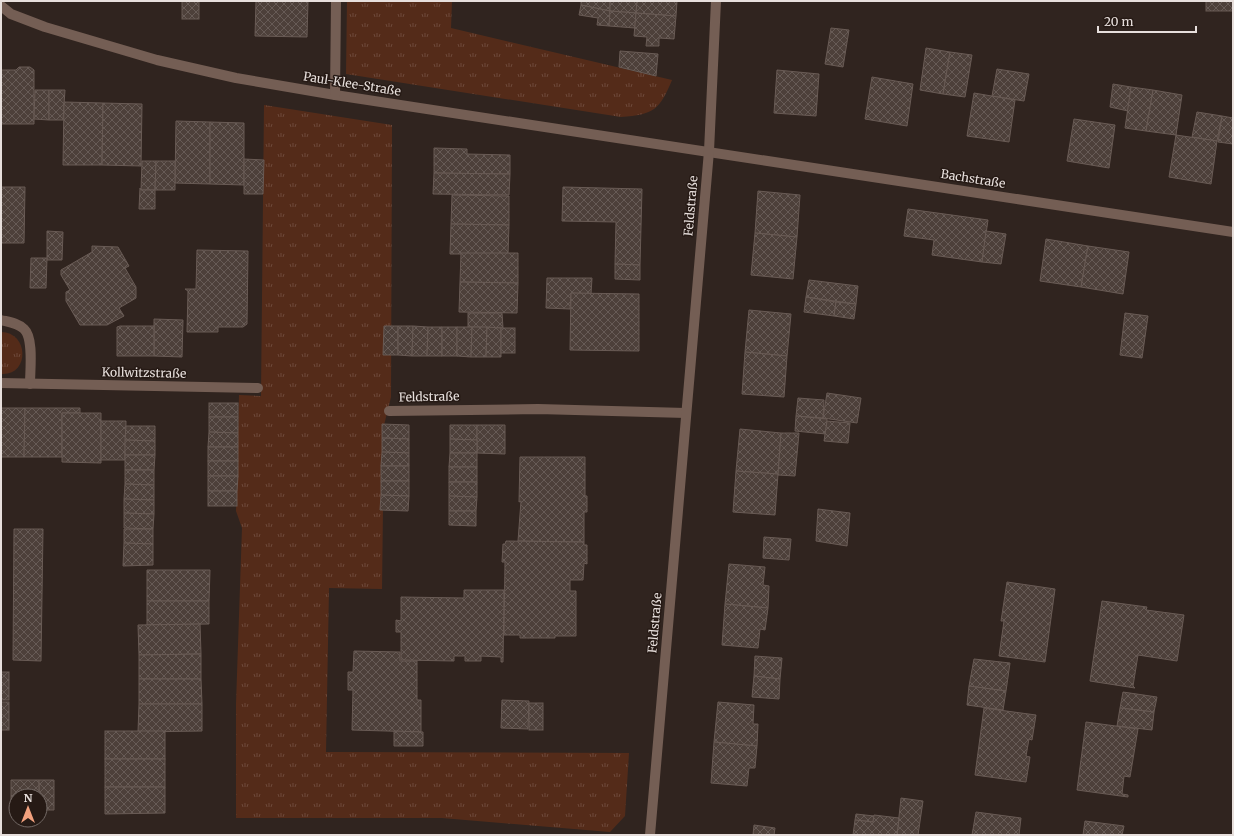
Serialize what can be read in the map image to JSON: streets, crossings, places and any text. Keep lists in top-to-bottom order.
{
  "streets": {
    "street": [
      "Paul-Klee-Straße",
      "Bachstraße",
      "Feldstraße",
      "Kollwitzstraße"
    ]
  },
  "crossings": [
    ["Paul-Klee-Straße", "Bachstraße"],
    ["Paul-Klee-Straße", "Feldstraße"],
    ["Bachstraße", "Feldstraße"]
  ],
  "scale_bar": "20 m",
  "north": "top"
}
